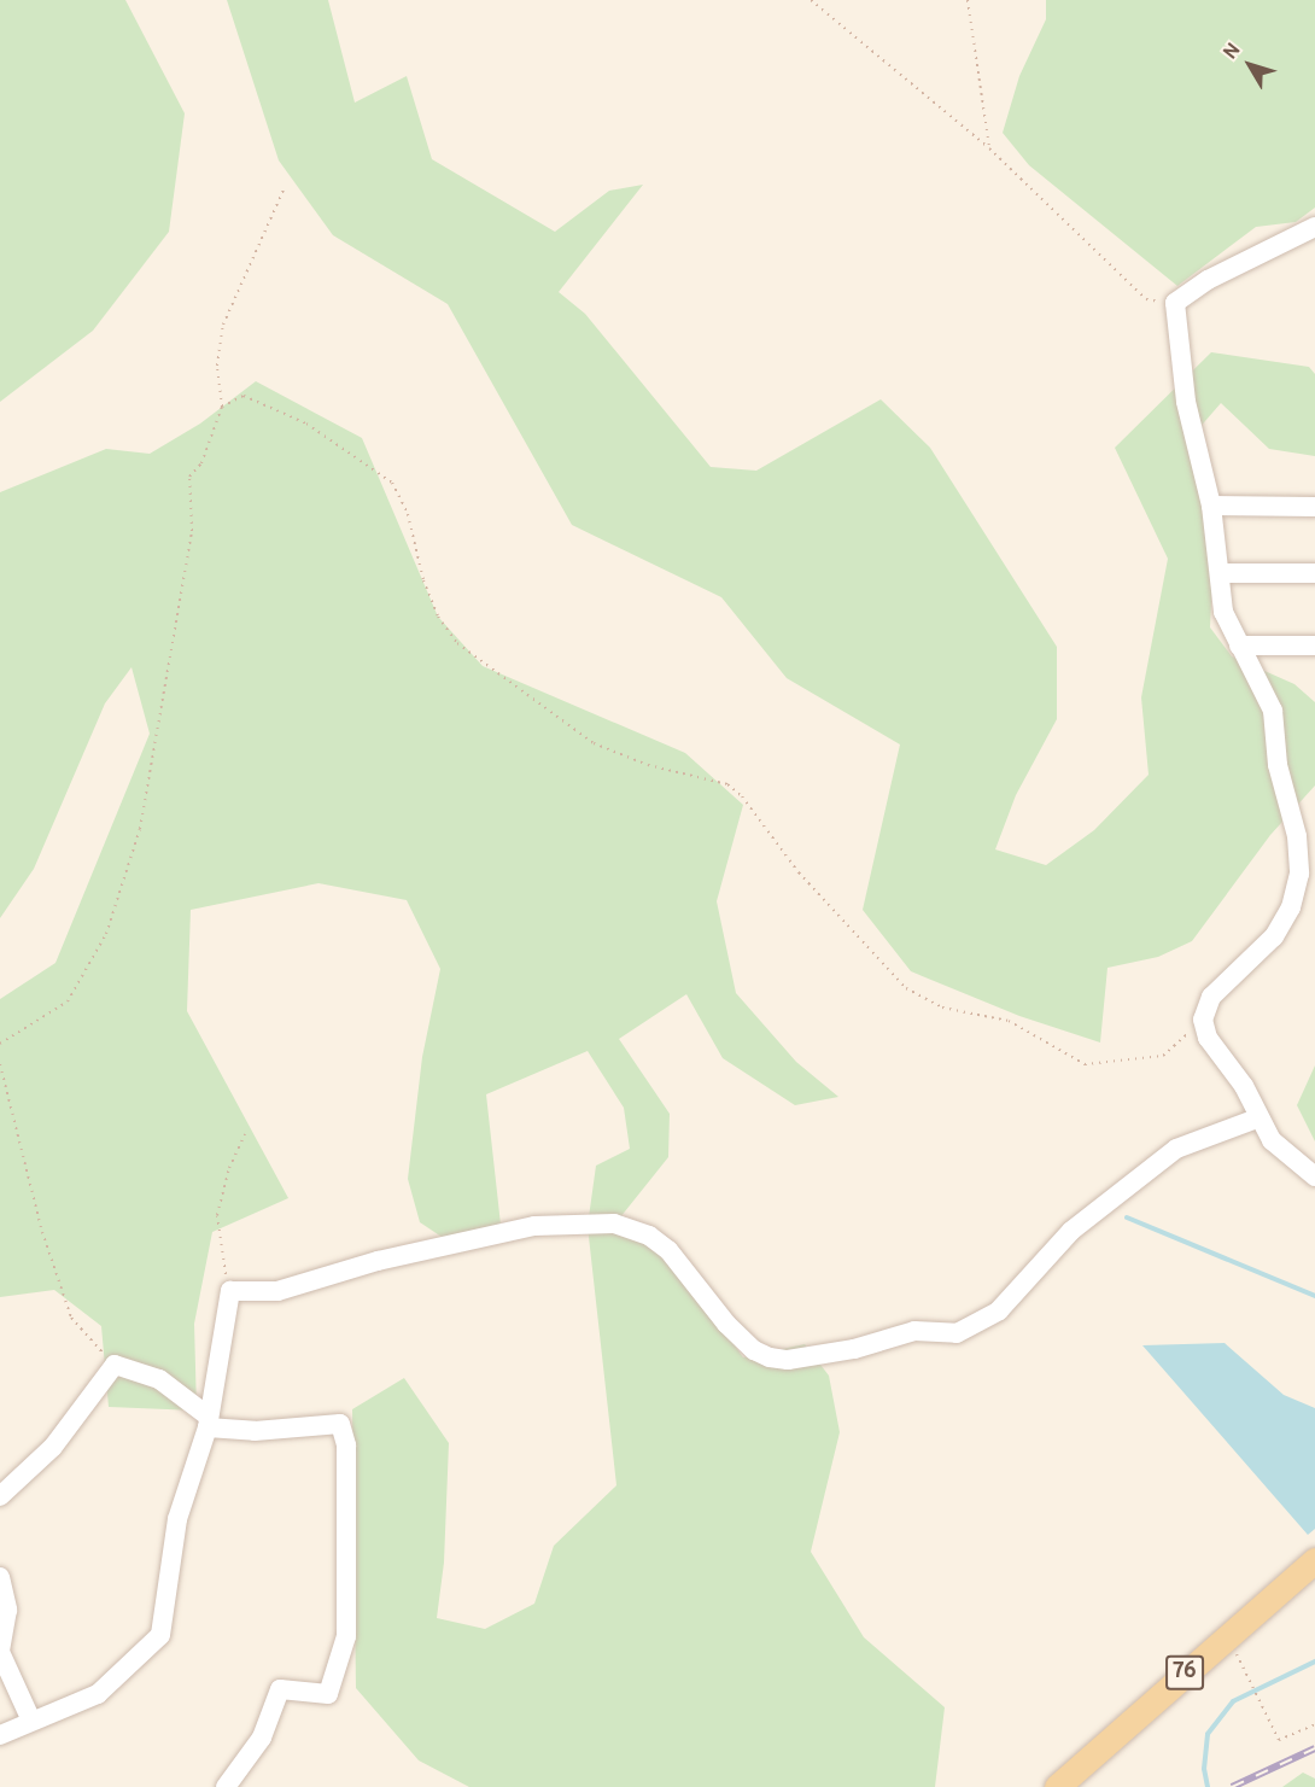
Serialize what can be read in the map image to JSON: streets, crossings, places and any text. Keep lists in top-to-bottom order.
{
  "streets": {
    "main road": ["76"]
  },
  "north": "top left"
}
